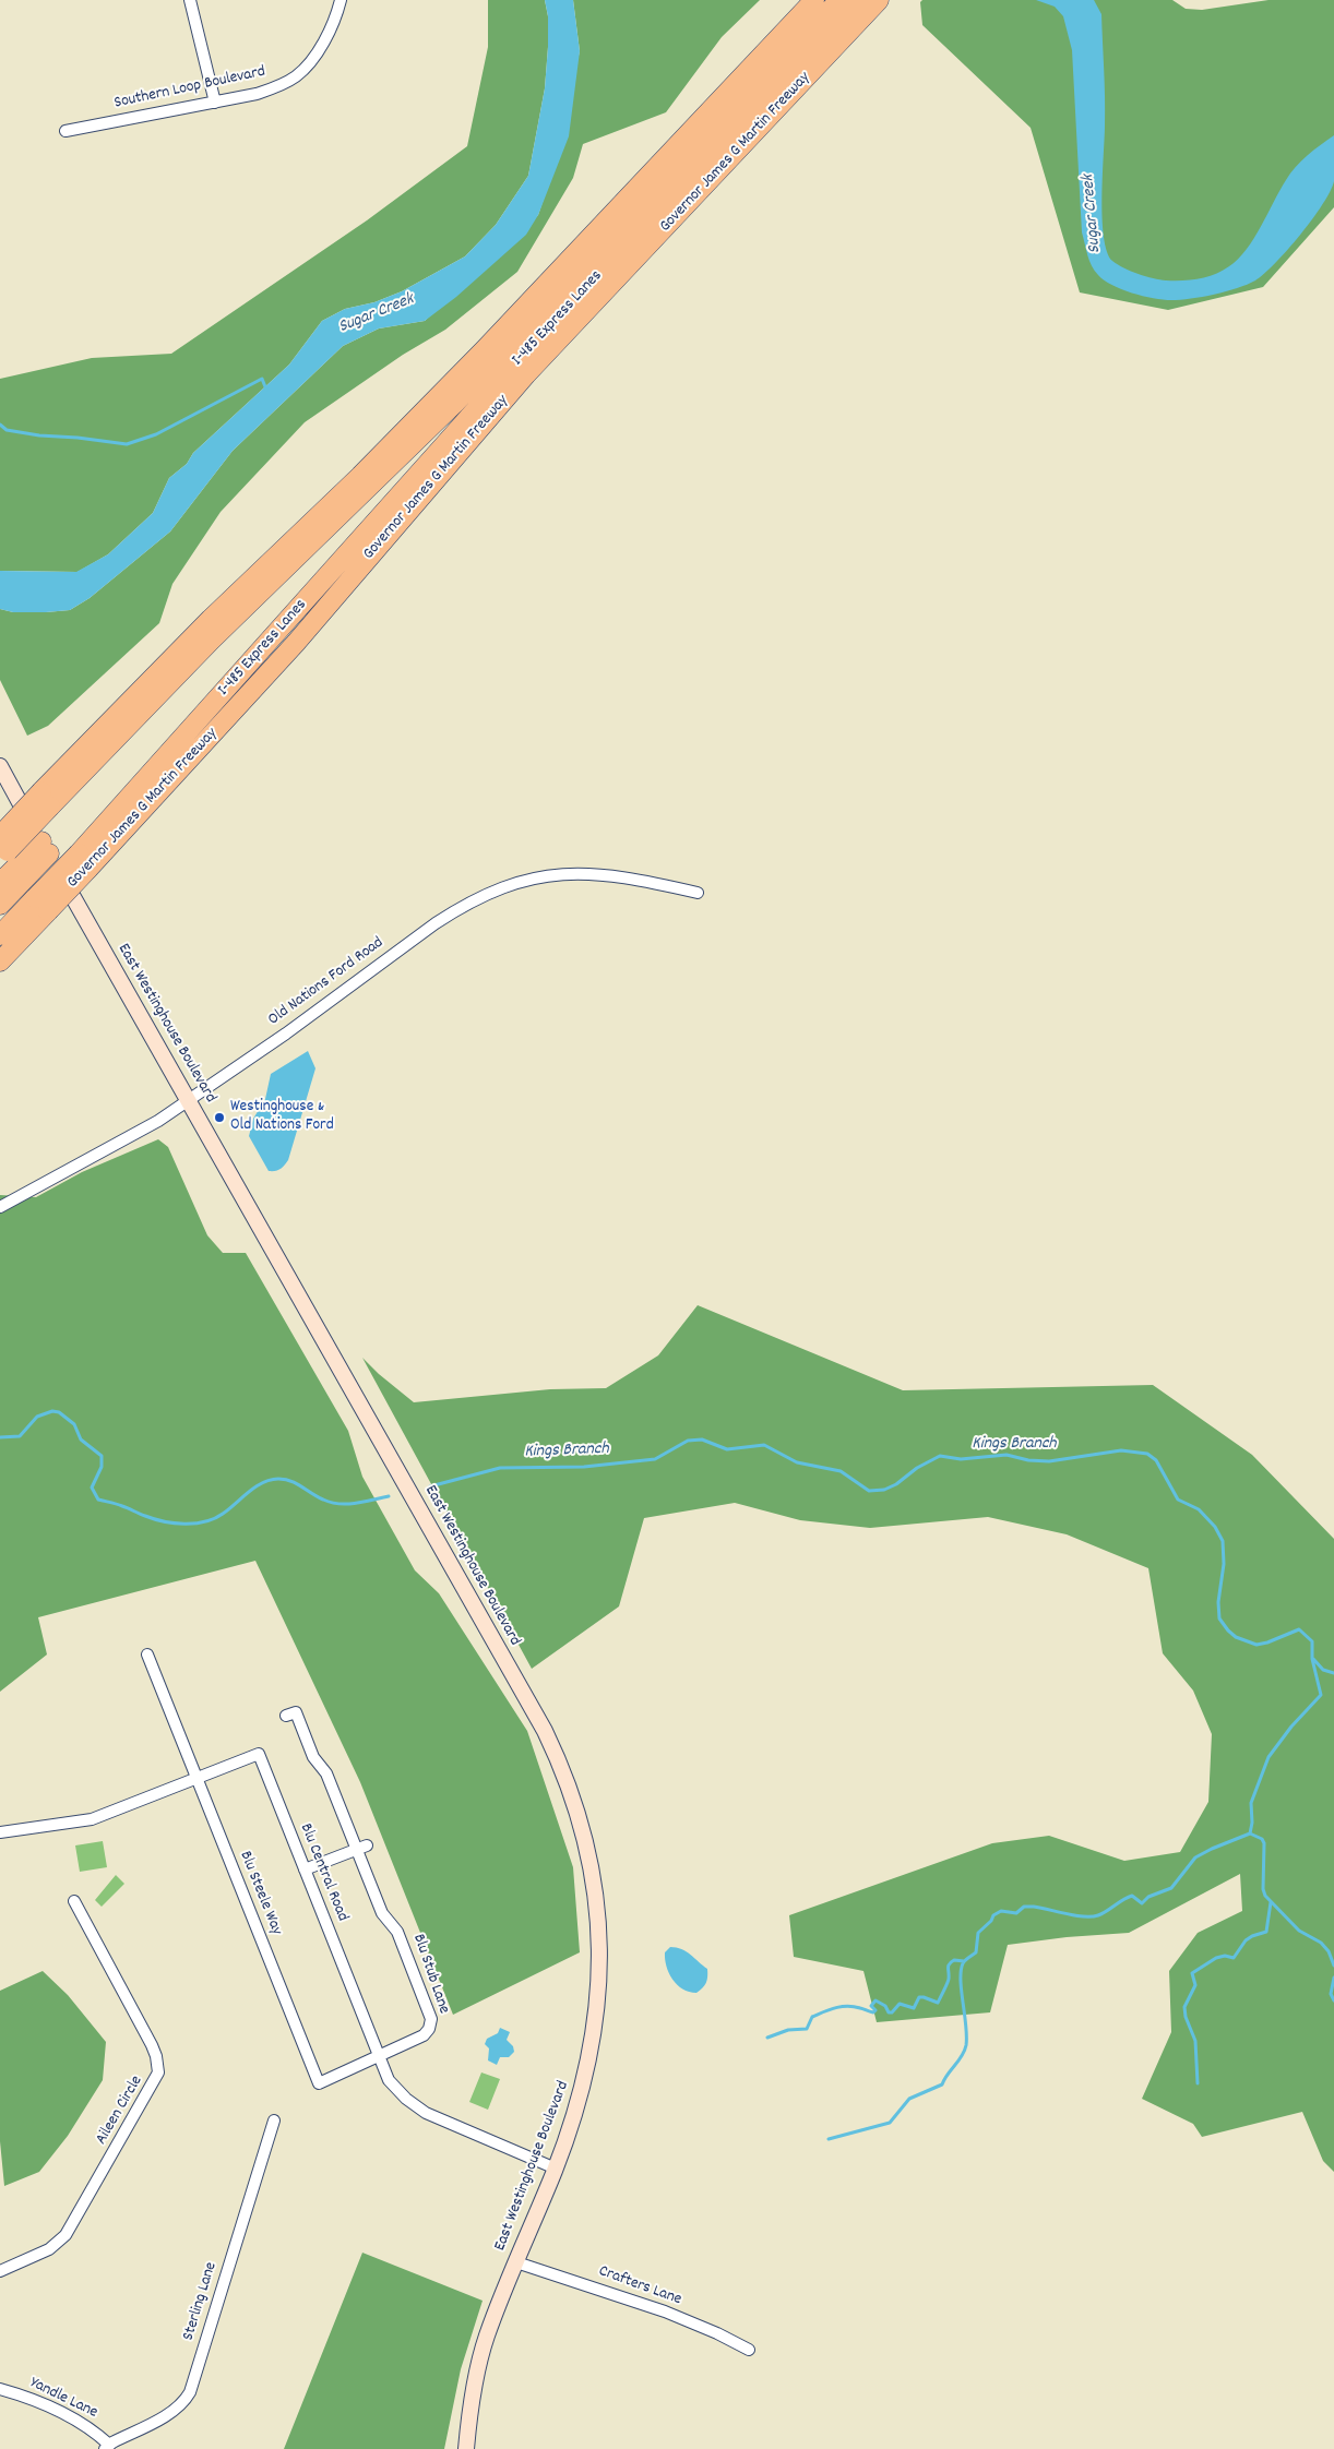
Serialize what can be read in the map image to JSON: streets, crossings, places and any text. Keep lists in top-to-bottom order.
{
  "streets": {
    "highway": ["Governor James G Martin Freeway", "I-485 Express Lanes"],
    "main road": ["East Westinghouse Boulevard"],
    "street": [
      "Southern Loop Boulevard",
      "Old Nations Ford Road",
      "Blu Central Road",
      "Blu Steele Way",
      "Blu Stub Lane",
      "Aileen Circle",
      "Crafters Lane",
      "Sterling Lane",
      "Yandle Lane"
    ]
  },
  "crossings": [
    ["Governor James G Martin Freeway", "I-485 Express Lanes"],
    ["Old Nations Ford Road", "East Westinghouse Boulevard"],
    ["East Westinghouse Boulevard", "Blu Central Road"],
    ["East Westinghouse Boulevard", "Crafters Lane"],
    ["Blu Central Road", "Blu Steele Way"],
    ["Blu Central Road", "Blu Stub Lane"],
    ["Blu Steele Way", "Blu Stub Lane"],
    ["Sterling Lane", "Yandle Lane"]
  ],
  "water": ["Sugar Creek", "Kings Branch"],
  "places": ["Westinghouse & Old Nations Ford"]
}
